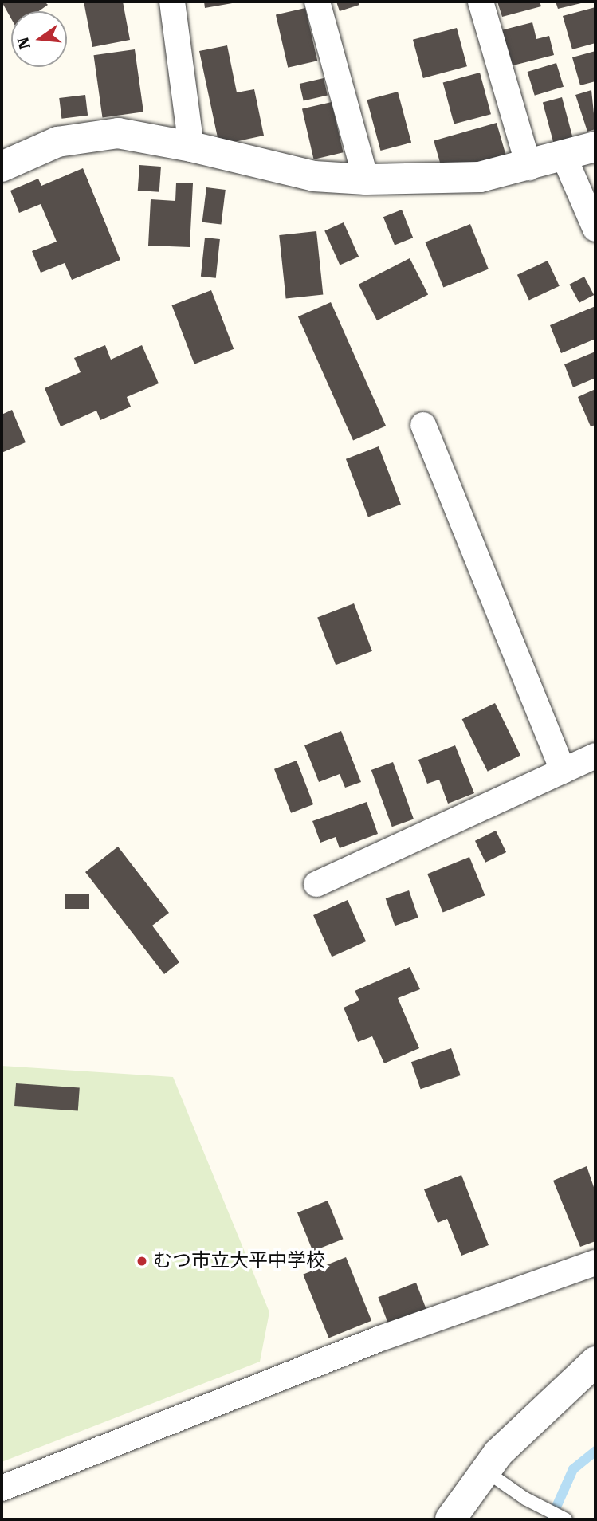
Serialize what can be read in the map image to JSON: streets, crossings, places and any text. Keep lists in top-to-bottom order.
{
  "places": ["むつ市立大平中学校"],
  "north": "left"
}
